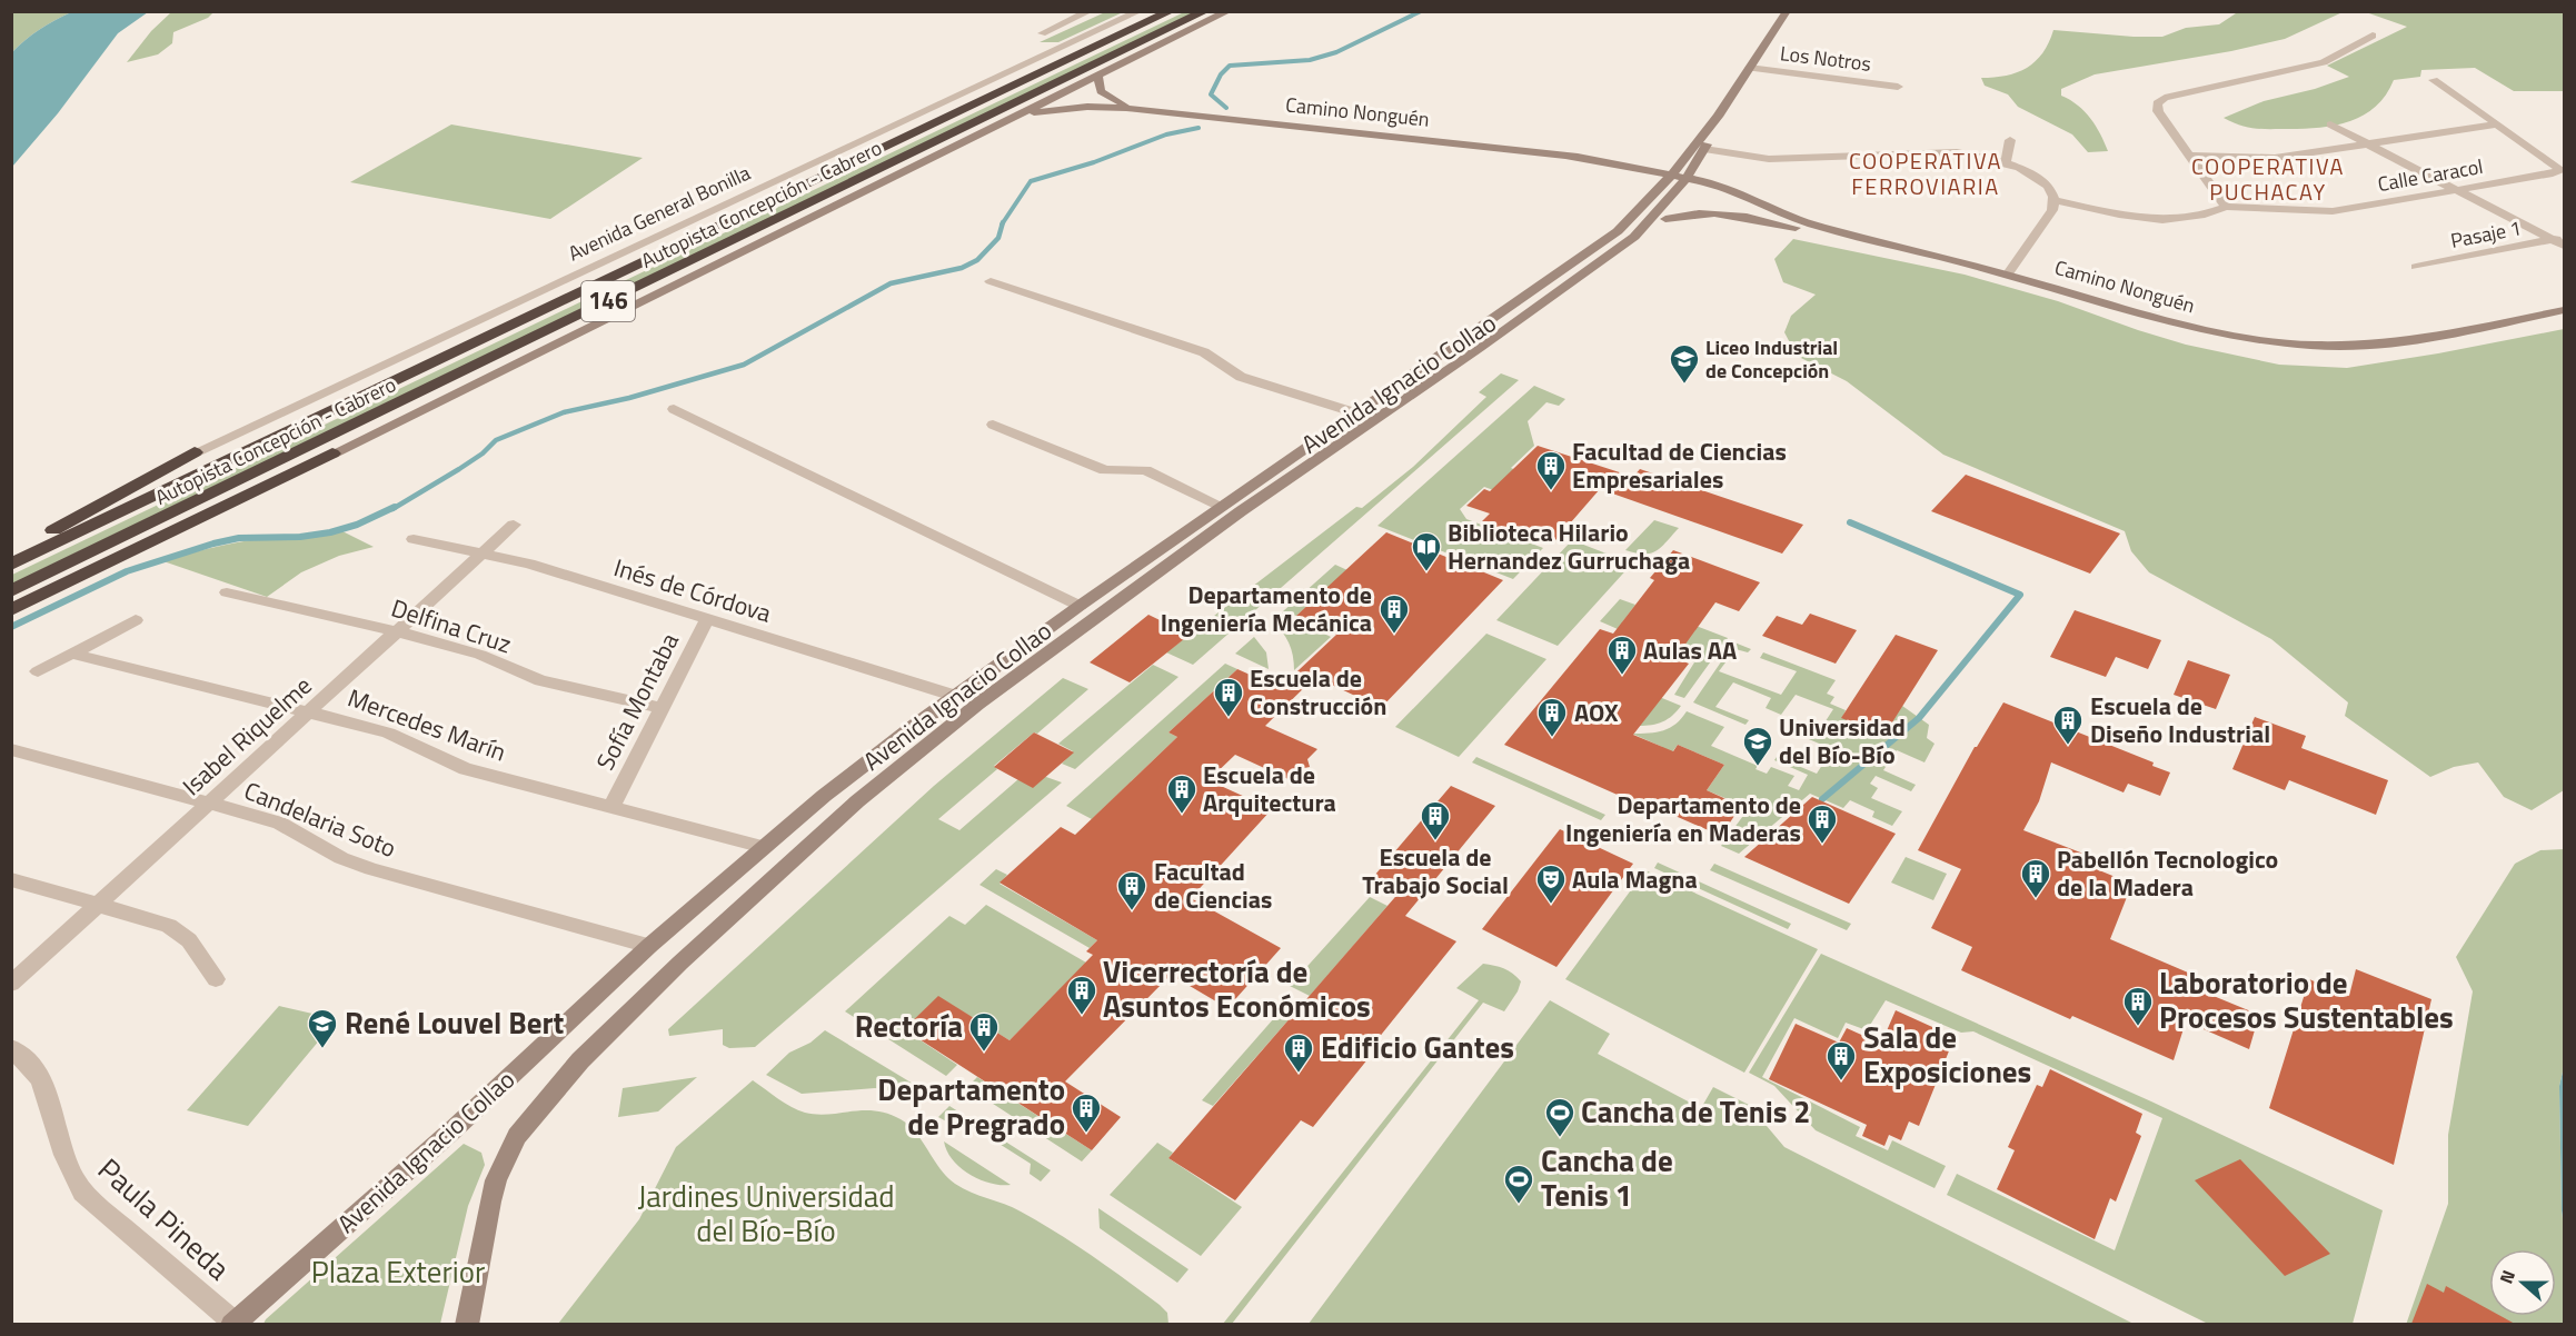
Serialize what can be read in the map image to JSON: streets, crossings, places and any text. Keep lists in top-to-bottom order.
{
  "streets": {
    "highway": ["Autopista Concepción - Cabrero", "146"],
    "main road": ["Camino Nonguén", "Avenida Ignacio Collao"],
    "street": [
      "Los Notros",
      "Calle Caracol",
      "Avenida General Bonilla",
      "Pasaje 1",
      "Inés de Córdova",
      "Delfina Cruz",
      "Sofía Montaba",
      "Mercedes Marín",
      "Isabel Riquelme",
      "Candelaria Soto",
      "Paula Pineda"
    ]
  },
  "crossings": [
    ["Los Notros", "Avenida Ignacio Collao"],
    ["Camino Nonguén", "Avenida Ignacio Collao"],
    ["Avenida Ignacio Collao", "Inés de Córdova"],
    ["Avenida Ignacio Collao", "Mercedes Marín"],
    ["Avenida Ignacio Collao", "Candelaria Soto"],
    ["Avenida Ignacio Collao", "Paula Pineda"],
    ["Inés de Córdova", "Sofía Montaba"],
    ["Inés de Córdova", "Isabel Riquelme"],
    ["Delfina Cruz", "Sofía Montaba"],
    ["Delfina Cruz", "Isabel Riquelme"],
    ["Sofía Montaba", "Mercedes Marín"],
    ["Mercedes Marín", "Isabel Riquelme"],
    ["Isabel Riquelme", "Candelaria Soto"]
  ],
  "districts": ["COOPERATIVA FERROVIARIA", "COOPERATIVA PUCHACAY"],
  "parks": ["Jardines Universidad del Bío-Bío", "Plaza Exterior"],
  "places": {
    "school or university": ["Liceo Industrial de Concepción", "Universidad del Bío-Bío", "René Louvel Bert"],
    "building": [
      "Facultad de Ciencias Empresariales",
      "Departamento de Ingeniería Mecánica",
      "Aulas AA",
      "Escuela de Construcción",
      "AOX",
      "Escuela de Diseño Industrial",
      "Escuela de Arquitectura",
      "Escuela de Trabajo Social",
      "Departamento de Ingeniería en Maderas",
      "Pabellón Tecnologico de la Madera",
      "Facultad de Ciencias",
      "Vicerrectoría de Asuntos Económicos",
      "Laboratorio de Procesos Sustentables",
      "Rectoría",
      "Edificio Gantes",
      "Sala de Exposiciones",
      "Departamento de Pregrado"
    ],
    "library": ["Biblioteca Hilario Hernandez Gurruchaga"],
    "theatre": ["Aula Magna"],
    "sports": ["Cancha de Tenis 2", "Cancha de Tenis 1"]
  },
  "north": "left"
}
